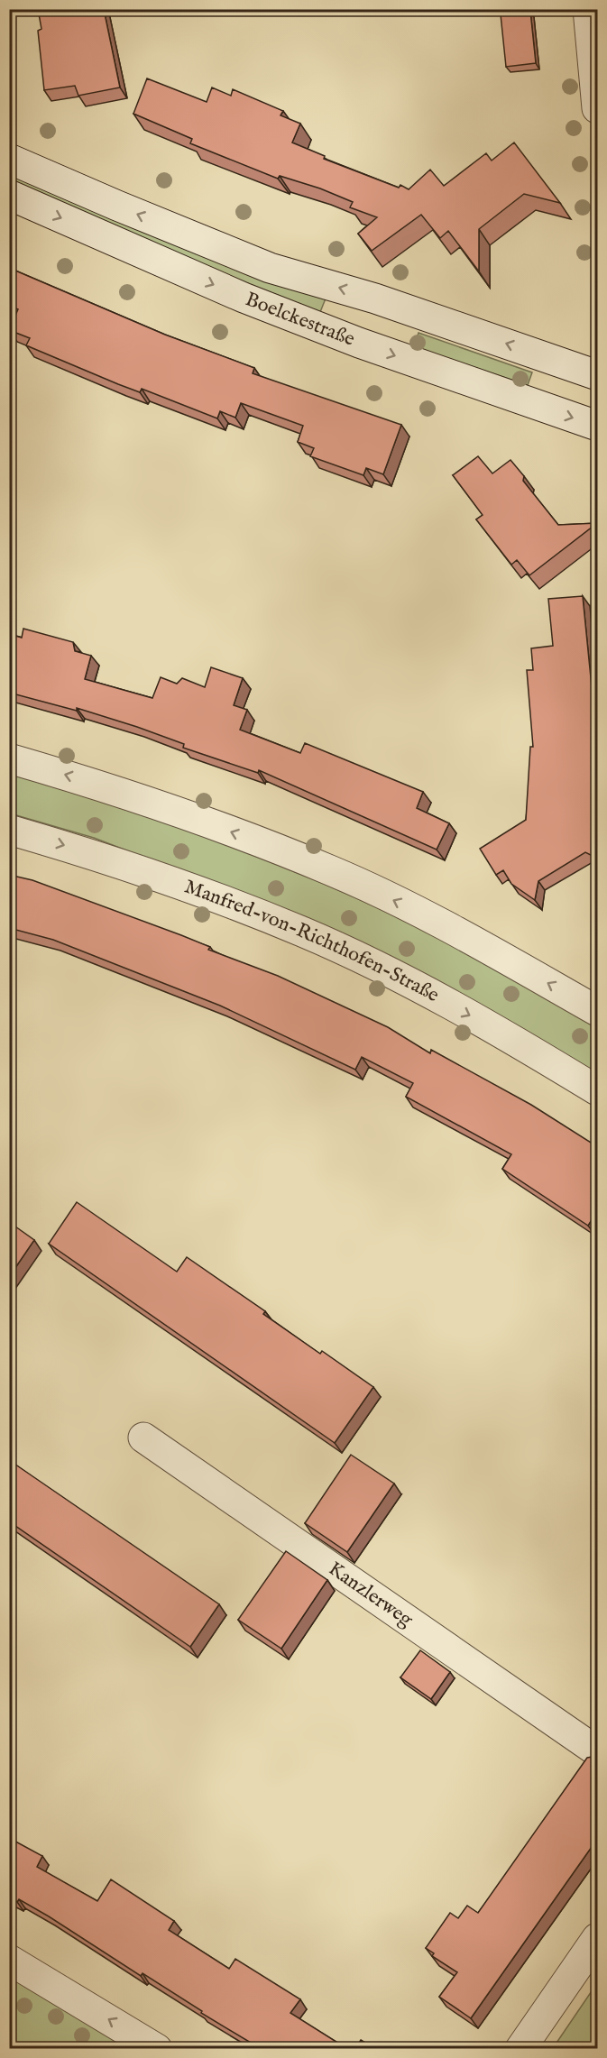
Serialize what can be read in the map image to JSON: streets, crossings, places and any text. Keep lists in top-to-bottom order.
{
  "streets": {
    "street": ["Boelckestraße", "Manfred-von-Richthofen-Straße", "Kanzlerweg"]
  }
}
